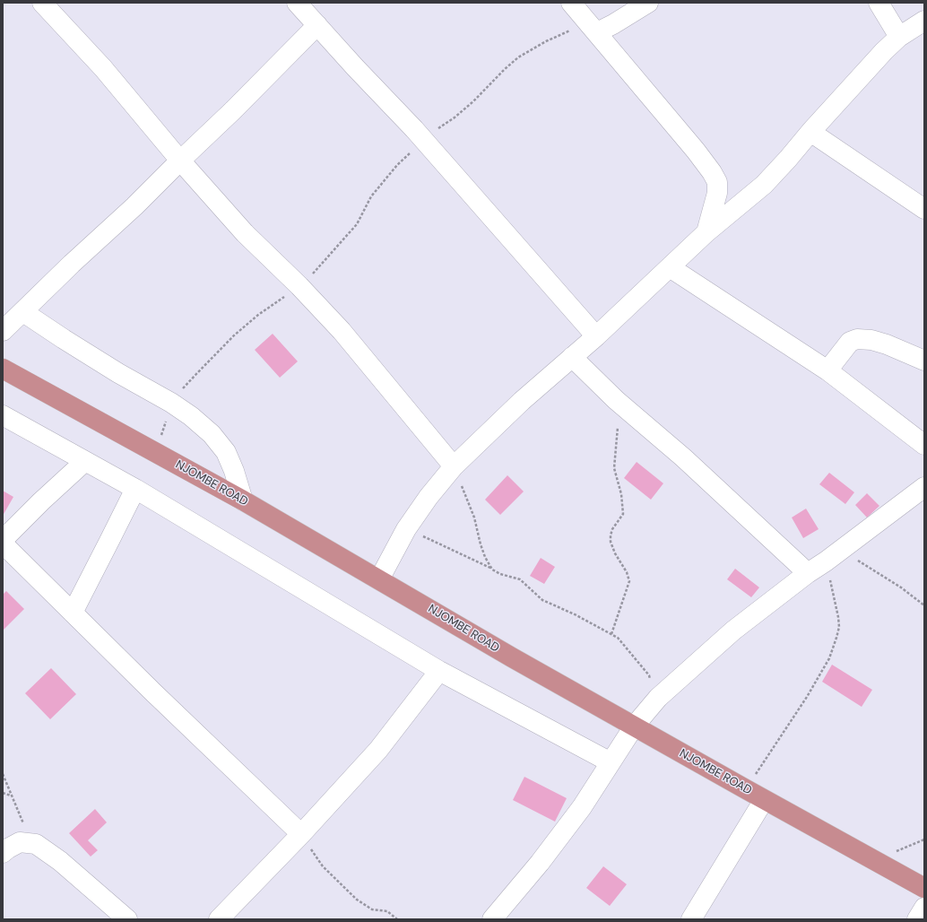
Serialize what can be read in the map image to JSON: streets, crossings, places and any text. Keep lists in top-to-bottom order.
{
  "streets": {
    "highway": ["NJOMBE ROAD"]
  }
}
